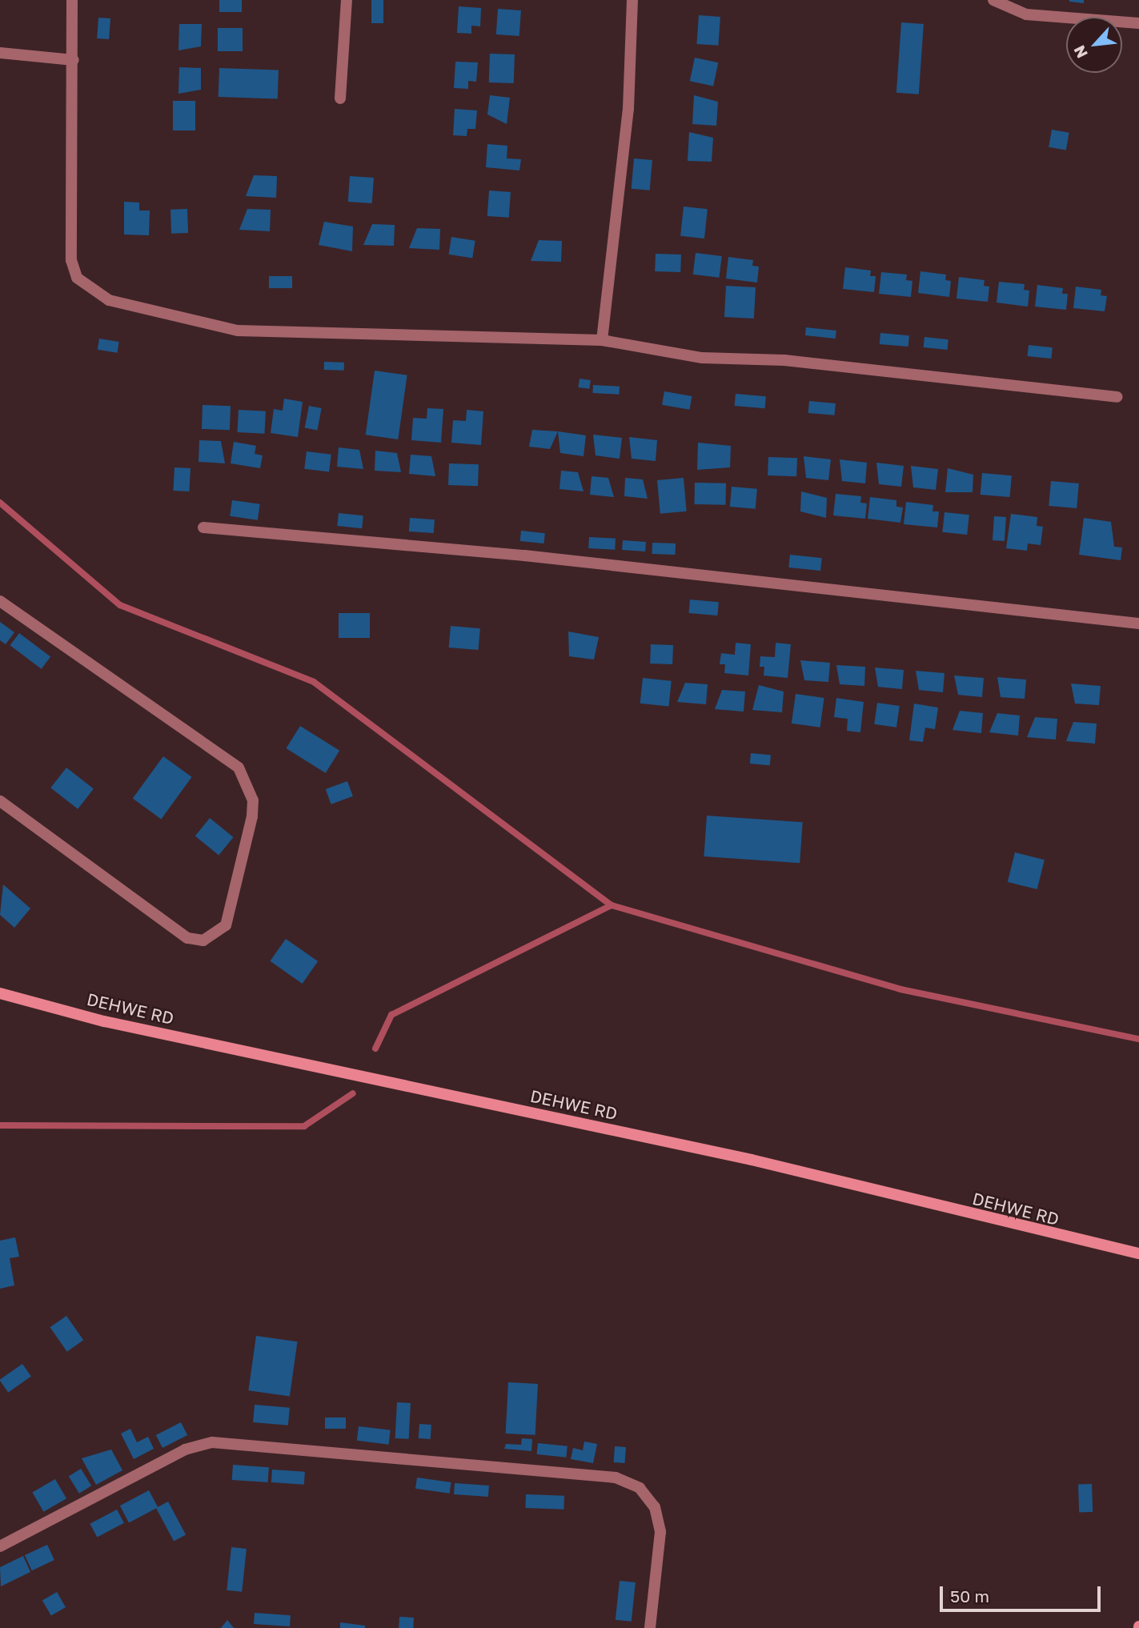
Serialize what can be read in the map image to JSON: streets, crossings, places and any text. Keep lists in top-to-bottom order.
{
  "streets": {
    "street": ["DEHWE RD"]
  },
  "scale_bar": "50 m",
  "north": "bottom left"
}
